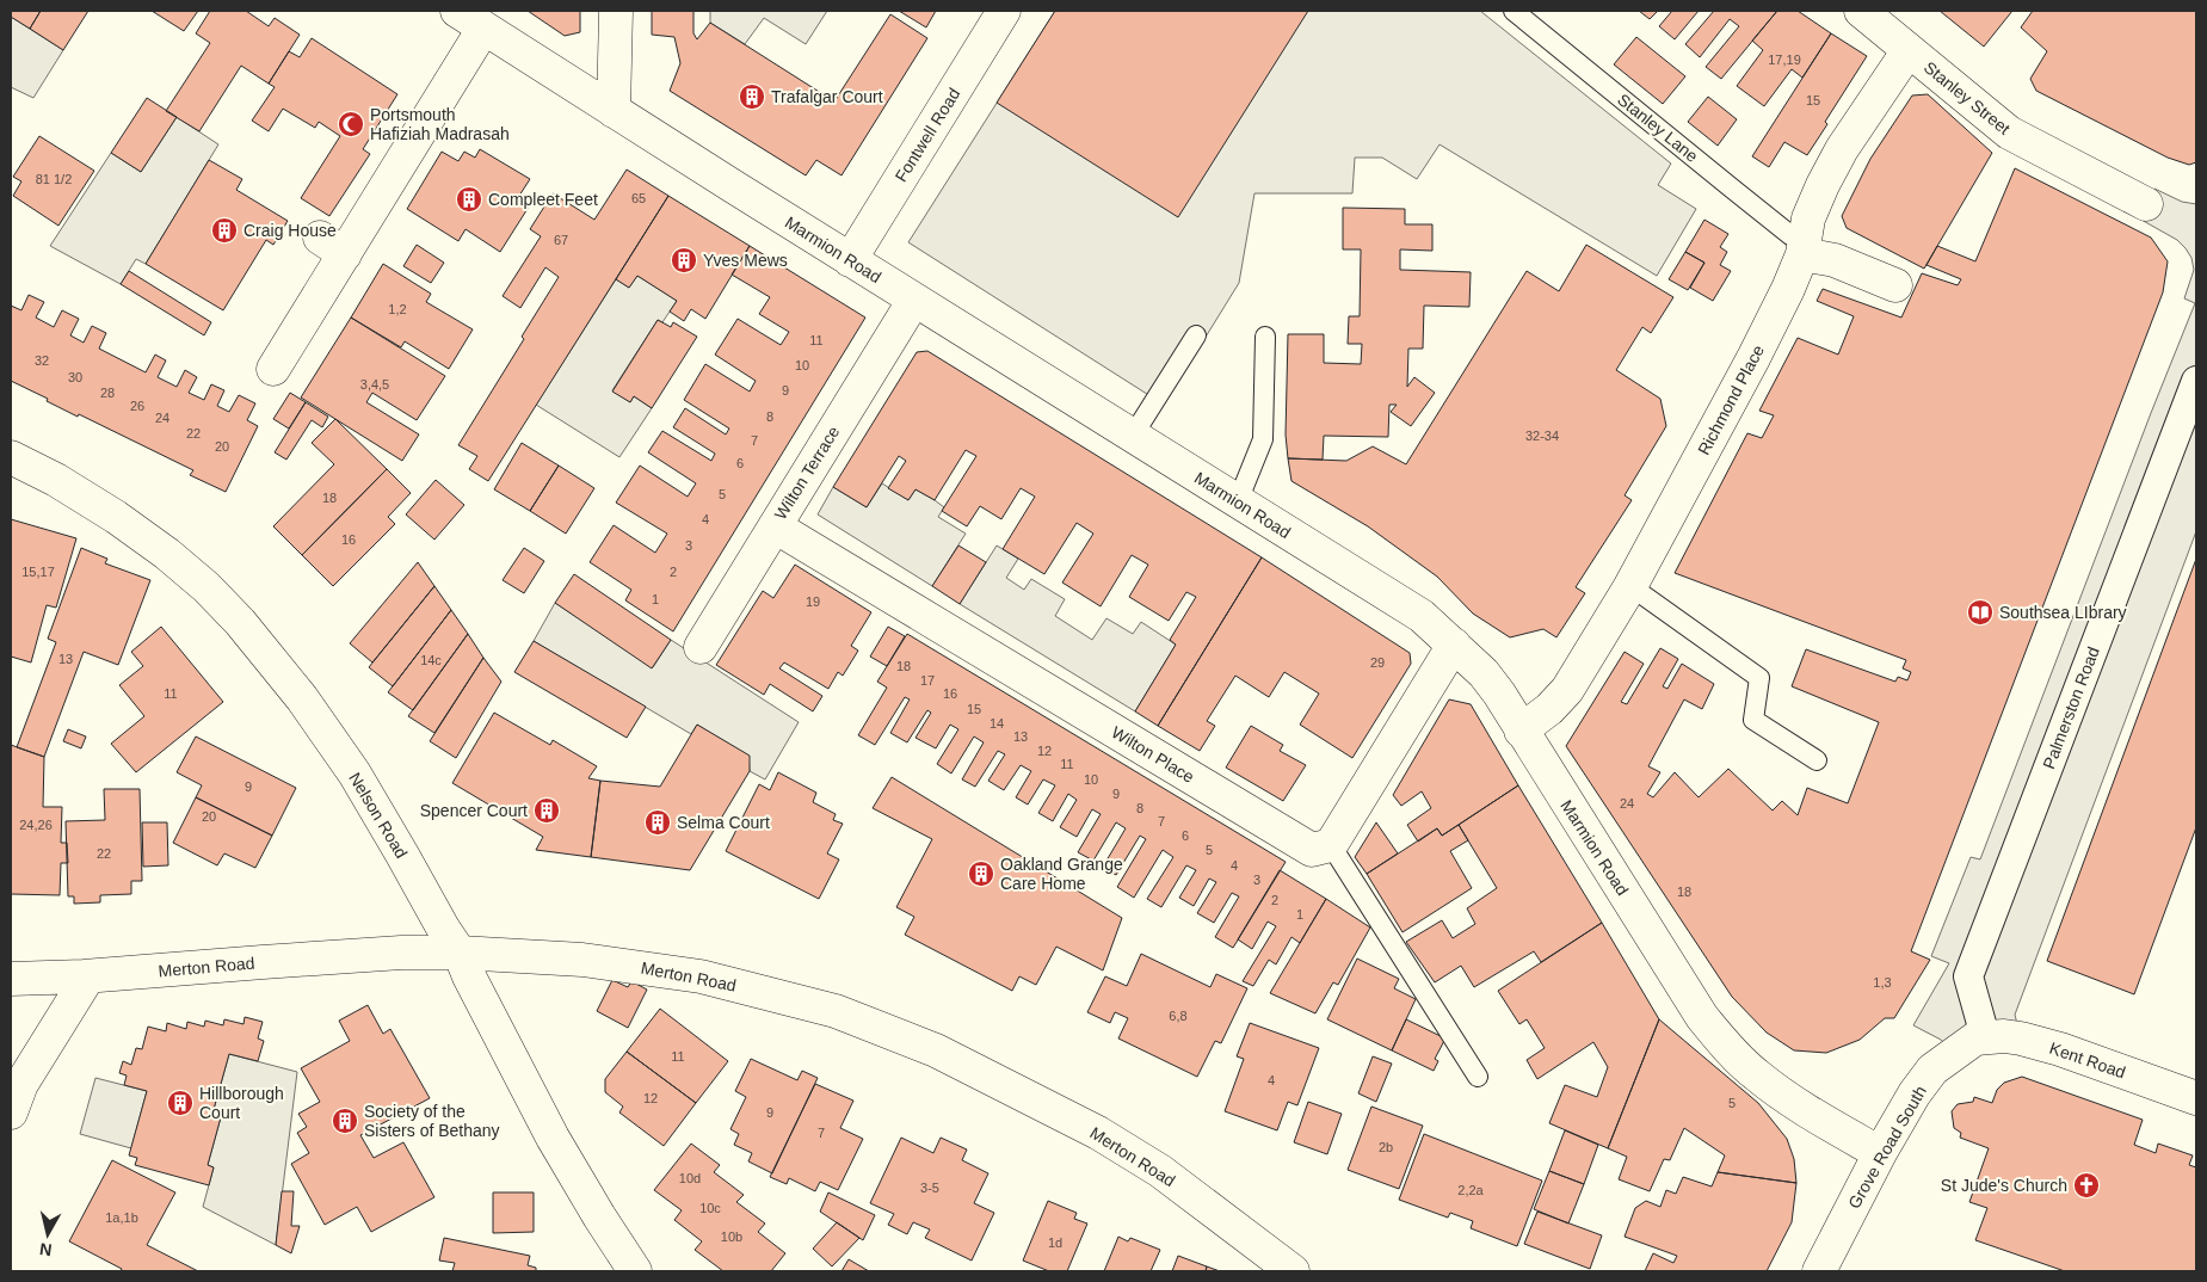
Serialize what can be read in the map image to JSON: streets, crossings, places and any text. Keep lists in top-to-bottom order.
{
  "streets": {
    "street": [
      "Stanley Street",
      "Fontwell Road",
      "Marmion Road",
      "Richmond Place",
      "Wilton Terrace",
      "Palmerston Road",
      "Wilton Place",
      "Nelson Road",
      "Merton Road",
      "Kent Road",
      "Grove Road South"
    ],
    "lane": ["Stanley Lane"]
  },
  "crossings": [
    ["Stanley Street", "Richmond Place"],
    ["Stanley Lane", "Richmond Place"],
    ["Fontwell Road", "Marmion Road"],
    ["Marmion Road", "Richmond Place"],
    ["Marmion Road", "Wilton Terrace"],
    ["Marmion Road", "Grove Road South"],
    ["Wilton Terrace", "Wilton Place"],
    ["Palmerston Road", "Kent Road"],
    ["Palmerston Road", "Grove Road South"],
    ["Nelson Road", "Merton Road"],
    ["Kent Road", "Grove Road South"]
  ],
  "places": {
    "building": [
      "Trafalgar Court",
      "Compleet Feet",
      "Craig House",
      "Yves Mews",
      "Spencer Court",
      "Selma Court",
      "Oakland Grange Care Home",
      "Hillborough Court",
      "Society of the Sisters of Bethany"
    ],
    "mosque": ["Portsmouth Hafiziah Madrasah"],
    "library": ["Southsea LIbrary"],
    "church": ["St Jude's Church"]
  },
  "house_numbers": [
    "17,19",
    "15",
    "81 1/2",
    "65",
    "67",
    "1,2",
    "11",
    "32",
    "10",
    "30",
    "3,4,5",
    "9",
    "28",
    "26",
    "8",
    "24",
    "22",
    "32-34",
    "7",
    "20",
    "6",
    "5",
    "18",
    "4",
    "16",
    "3",
    "15,17",
    "2",
    "1",
    "19",
    "13",
    "14c",
    "29",
    "18",
    "17",
    "11",
    "16",
    "15",
    "14",
    "13",
    "12",
    "11",
    "10",
    "9",
    "9",
    "24",
    "8",
    "20",
    "7",
    "24,26",
    "6",
    "5",
    "22",
    "4",
    "3",
    "18",
    "2",
    "1",
    "1,3",
    "6,8",
    "11",
    "4",
    "12",
    "5",
    "9",
    "7",
    "2b",
    "10d",
    "3-5",
    "2,2a",
    "10c",
    "1a,1b",
    "10b",
    "1d"
  ],
  "north": "bottom"
}
